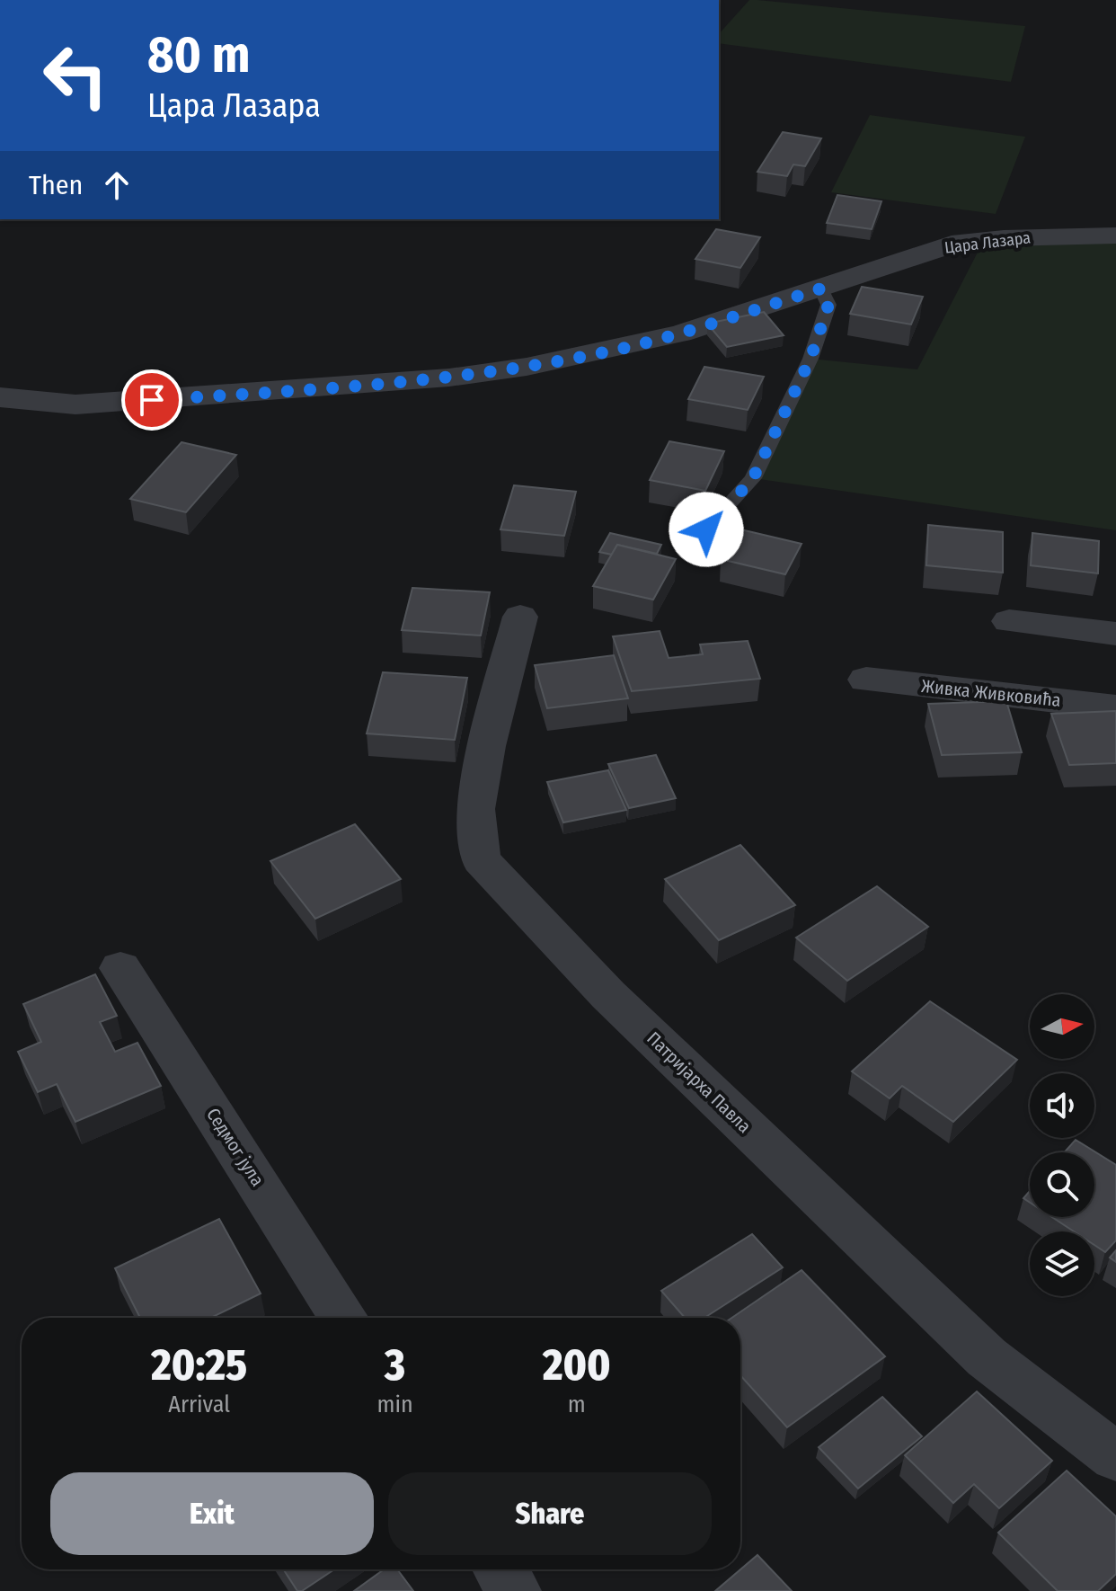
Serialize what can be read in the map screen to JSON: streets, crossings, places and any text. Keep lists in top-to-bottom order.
{
  "streets": {
    "street": [
      "Цара Лазара",
      "Живка Живковића",
      "Патријарха Павла",
      "Седмог јула"
    ]
  },
  "north": "right",
  "page": {
    "turn": ["80 m", "Цара Лазара"],
    "then": "Then",
    "eta": [
      "20:25",
      "Arrival",
      "3",
      "min",
      "200",
      "m"
    ],
    "buttons": ["Exit", "Share"]
  }
}
